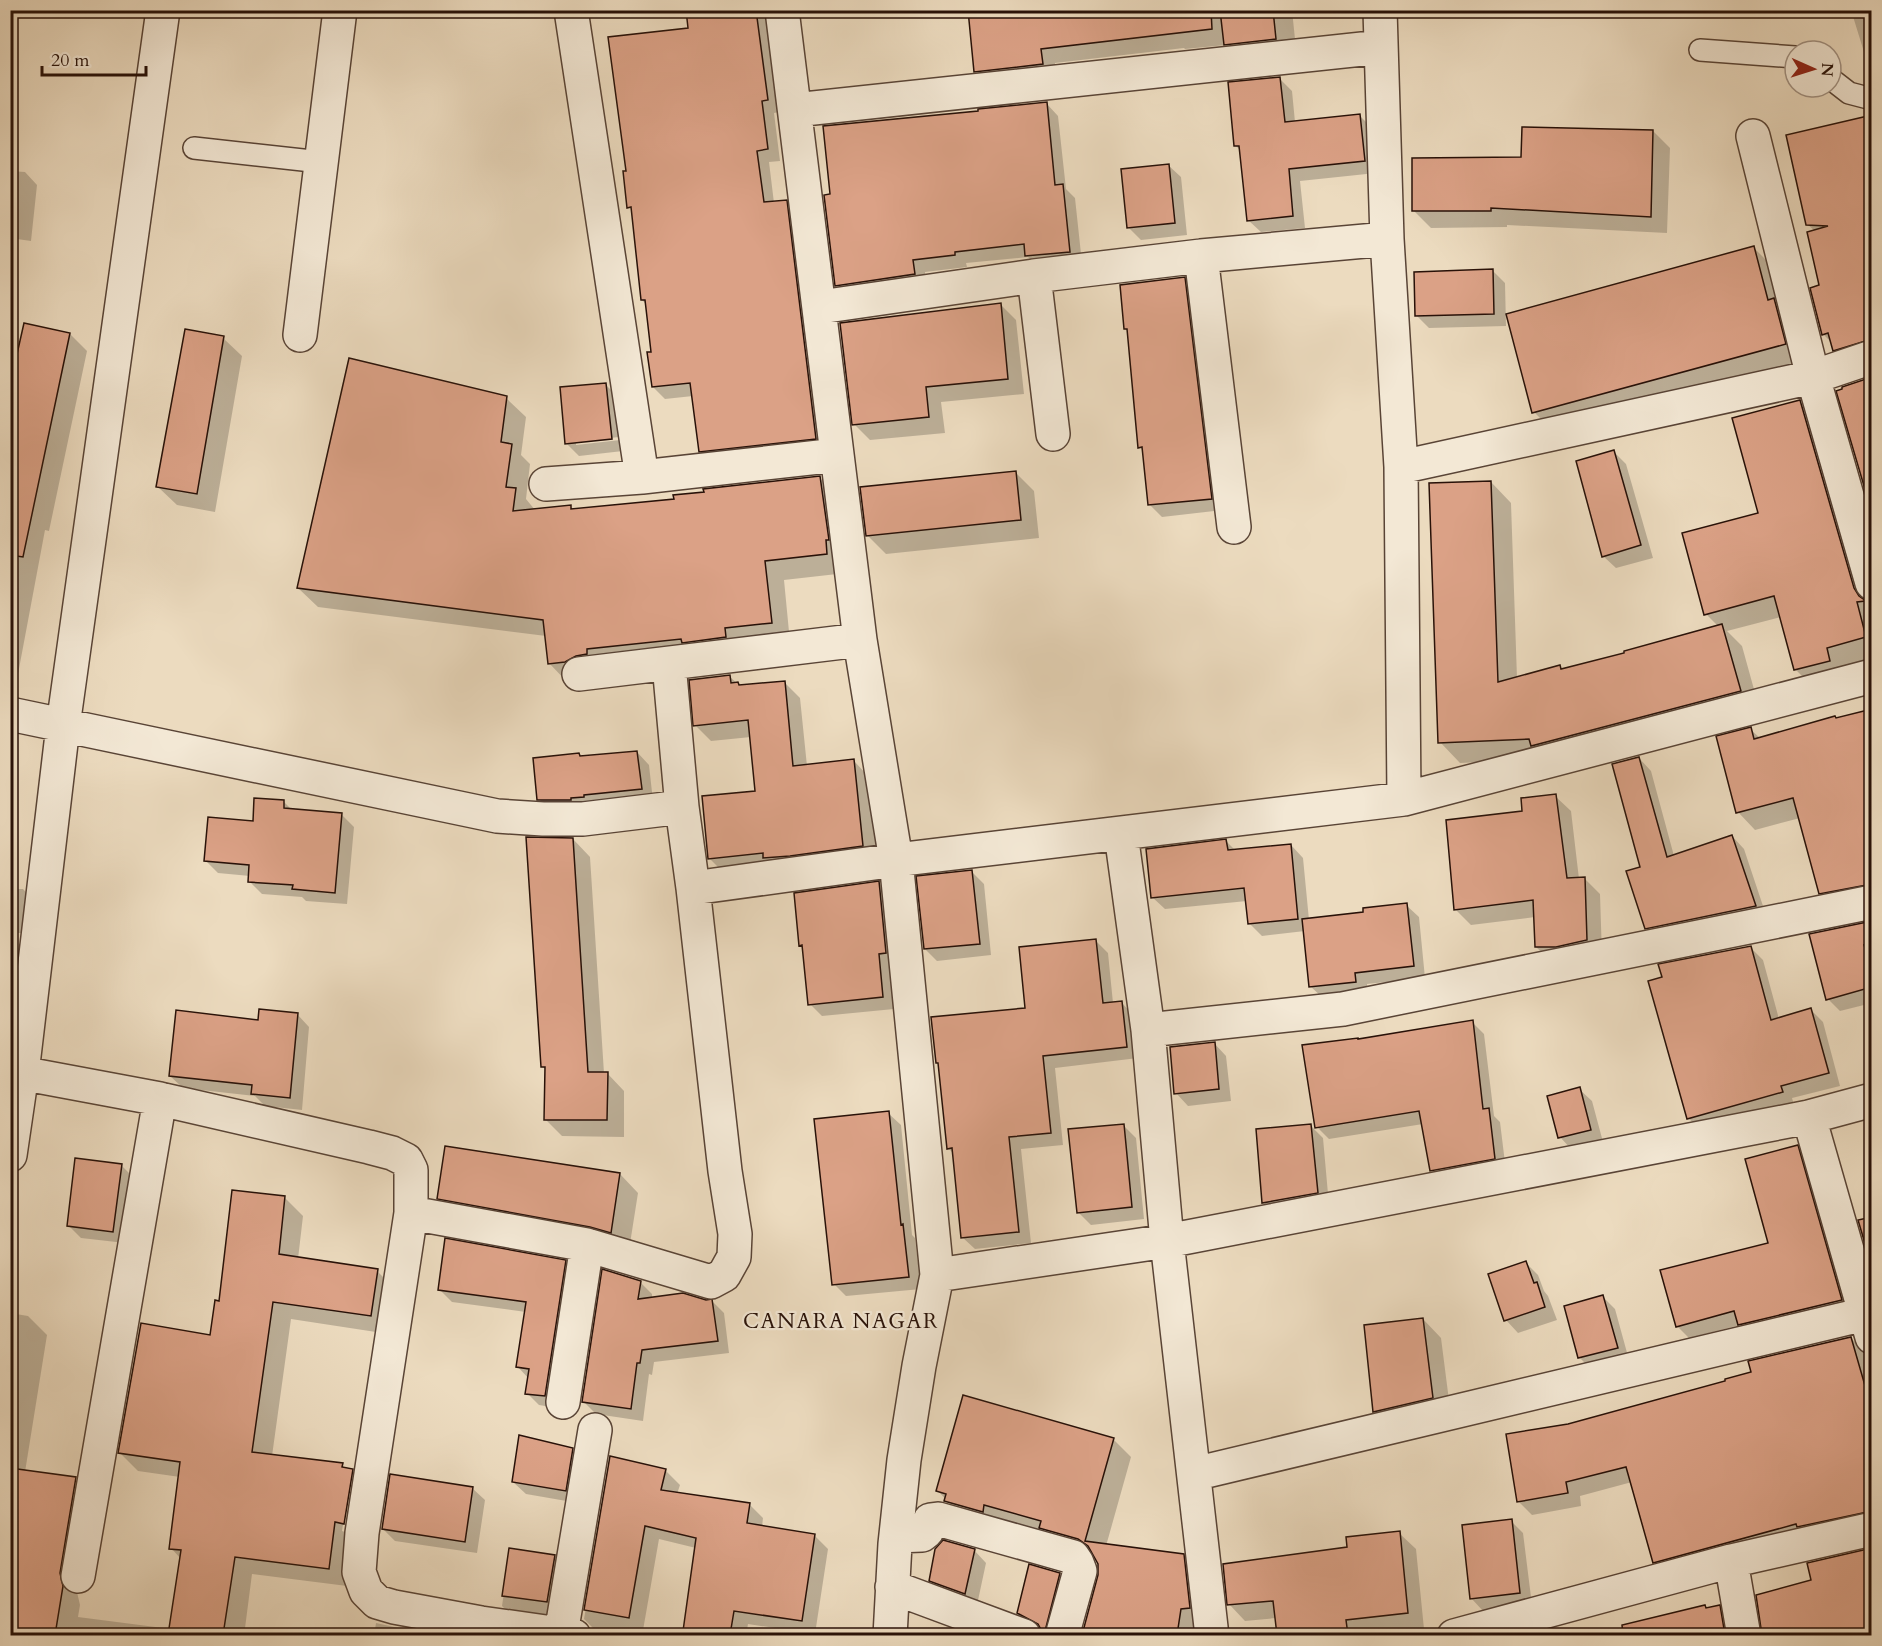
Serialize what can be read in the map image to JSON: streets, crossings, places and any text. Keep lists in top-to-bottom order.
{
  "districts": ["CANARA NAGAR"],
  "scale_bar": "20 m",
  "north": "right"
}
